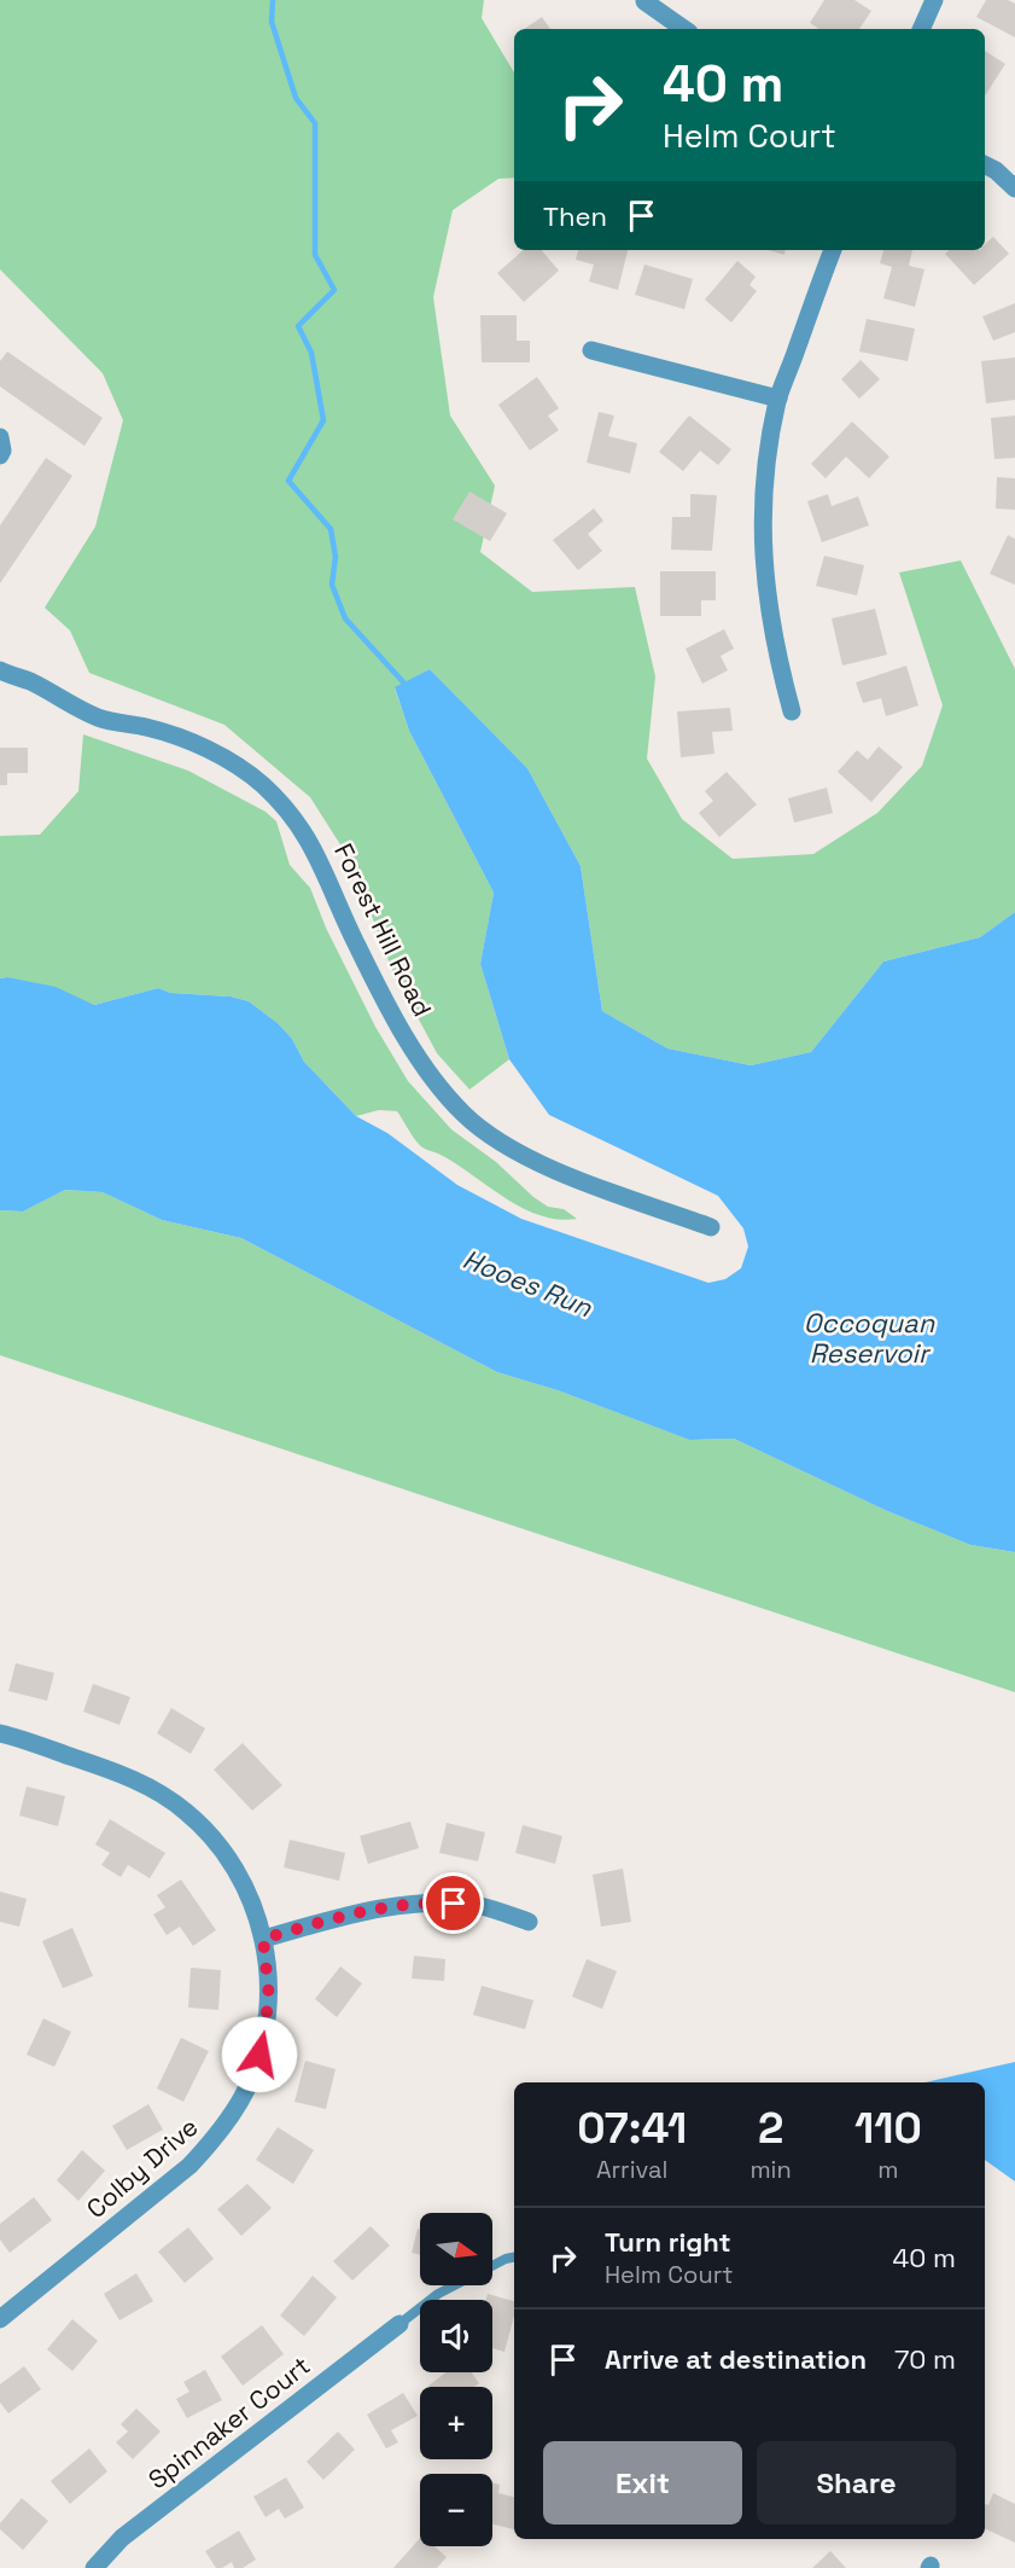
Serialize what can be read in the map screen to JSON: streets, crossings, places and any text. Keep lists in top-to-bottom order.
{
  "streets": {
    "street": ["Forest Hill Road", "Colby Drive", "Spinnaker Court"]
  },
  "water": ["Hooes Run", "Occoquan Reservoir"],
  "north": "right",
  "page": {
    "turn": ["40 m", "Helm Court"],
    "then": "Then",
    "eta": [
      "07:41",
      "Arrival",
      "2",
      "min",
      "110",
      "m"
    ],
    "list": [
      {
        "name": "Turn right",
        "note": "Helm Court",
        "value": "40 m"
      },
      {
        "name": "Arrive at destination",
        "value": "70 m"
      }
    ],
    "map_buttons": ["+", "−"],
    "buttons": ["Exit", "Share"]
  }
}
